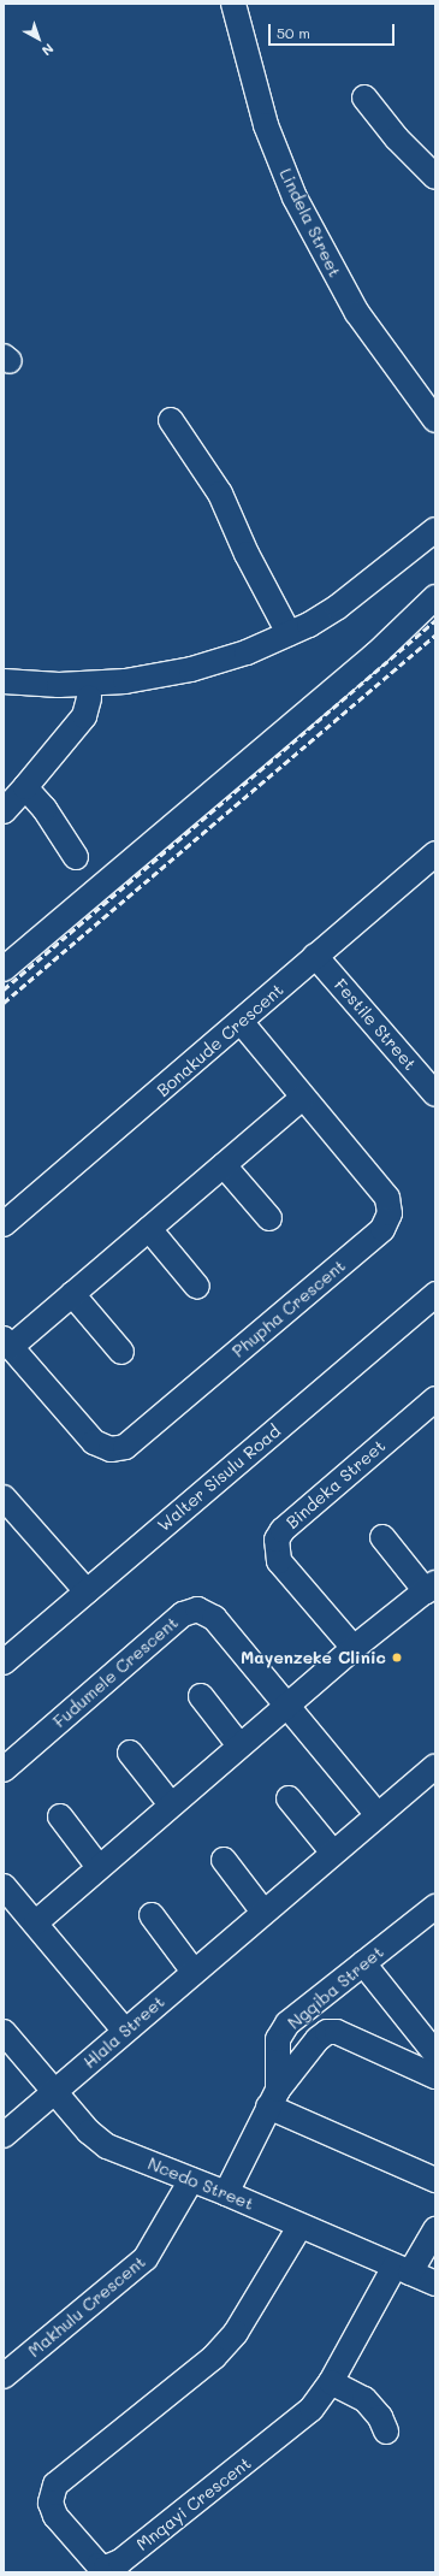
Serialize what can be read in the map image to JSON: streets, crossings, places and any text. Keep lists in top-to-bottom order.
{
  "streets": {
    "street": [
      "Lindela Street",
      "Festile Street",
      "Bonakude Crescent",
      "Phupha Crescent",
      "Walter Sisulu Road",
      "Bindeka Street",
      "Fudumele Crescent",
      "Ngqiba Street",
      "Hlala Street",
      "Ncedo Street",
      "Makhulu Crescent",
      "Mnqayi Crescent"
    ]
  },
  "crossings": [
    ["Festile Street", "Bonakude Crescent"],
    ["Bonakude Crescent", "Phupha Crescent"],
    ["Fudumele Crescent", "Hlala Street"],
    ["Ngqiba Street", "Ncedo Street"],
    ["Hlala Street", "Ncedo Street"],
    ["Ncedo Street", "Makhulu Crescent"],
    ["Ncedo Street", "Mnqayi Crescent"]
  ],
  "places": ["Mayenzeke Clinic"],
  "scale_bar": "50 m",
  "north": "bottom right"
}
